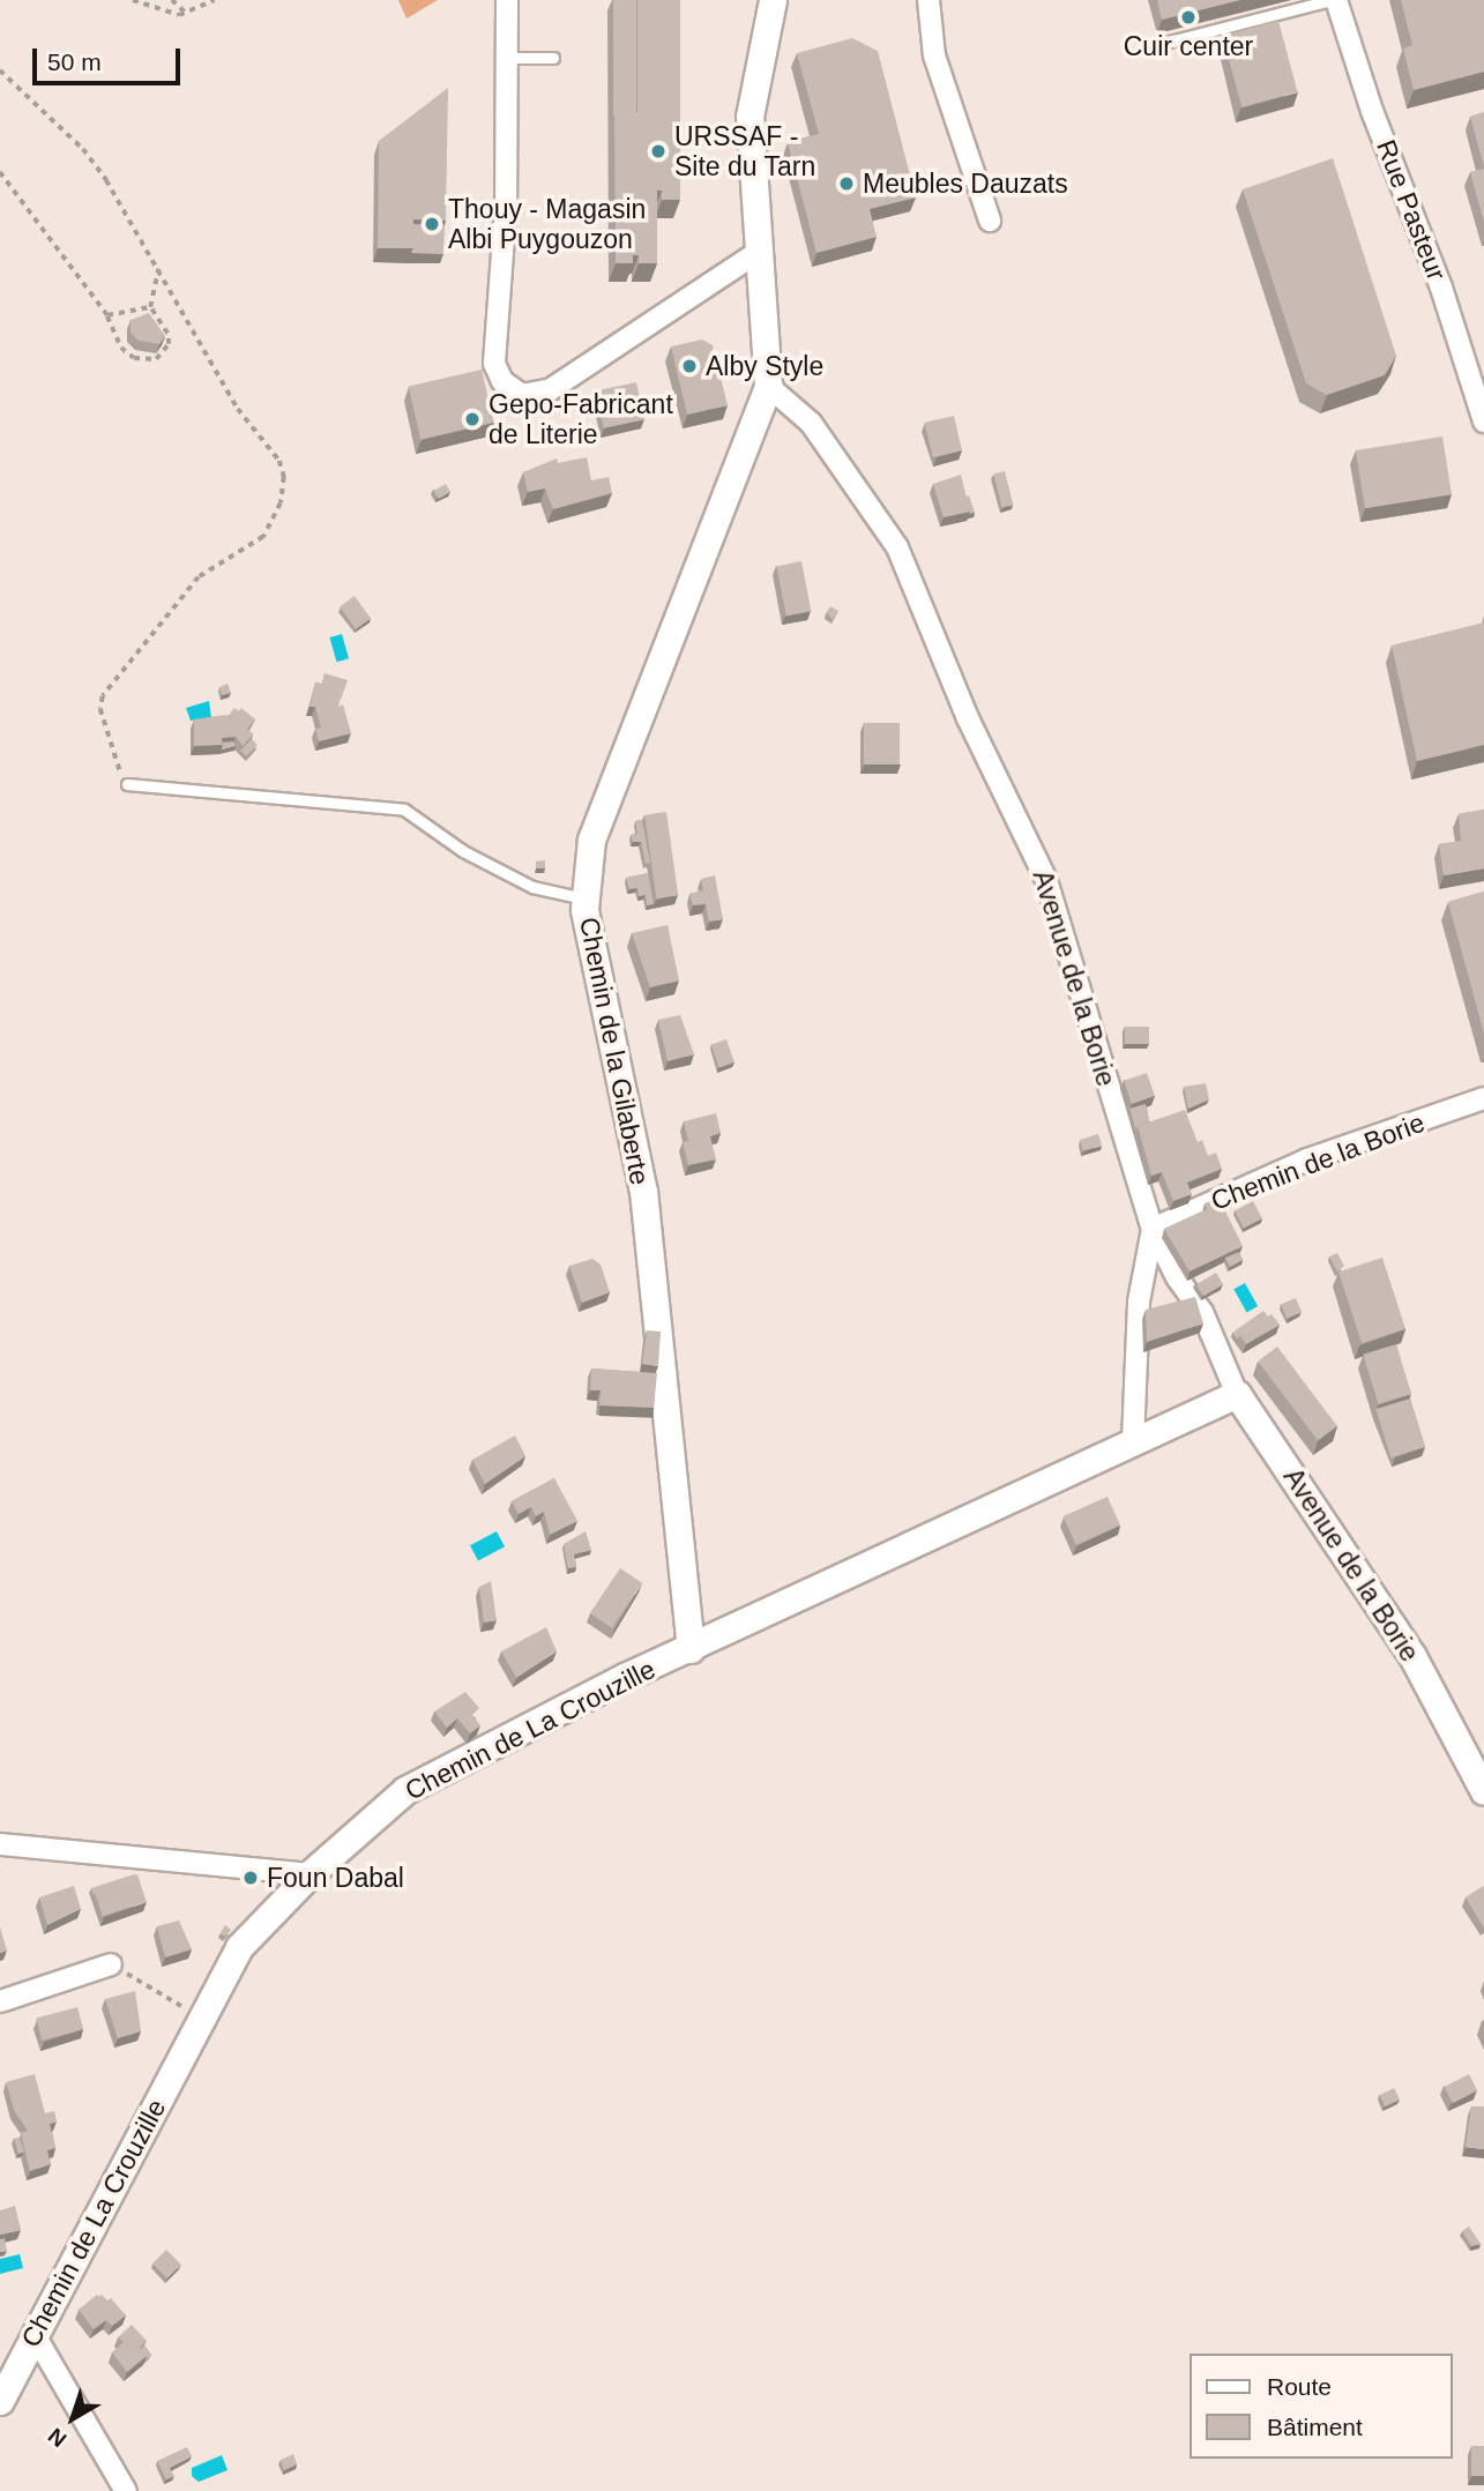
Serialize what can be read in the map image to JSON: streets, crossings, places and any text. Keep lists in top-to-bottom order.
{
  "streets": {
    "street": [
      "Rue Pasteur",
      "Avenue de la Borie",
      "Chemin de la Gilaberte",
      "Chemin de la Borie",
      "Chemin de La Crouzille"
    ]
  },
  "crossings": [
    ["Avenue de la Borie", "Chemin de la Gilaberte"],
    ["Avenue de la Borie", "Chemin de la Borie"],
    ["Avenue de la Borie", "Chemin de La Crouzille"],
    ["Chemin de la Gilaberte", "Chemin de La Crouzille"]
  ],
  "places": [
    "Cuir center",
    "URSSAF - Site du Tarn",
    "Meubles Dauzats",
    "Thouy - Magasin Albi Puygouzon",
    "Alby Style",
    "Gepo-Fabricant de Literie",
    "Foun Dabal"
  ],
  "legend": ["Route", "Bâtiment"],
  "scale_bar": "50 m",
  "north": "bottom left"
}
